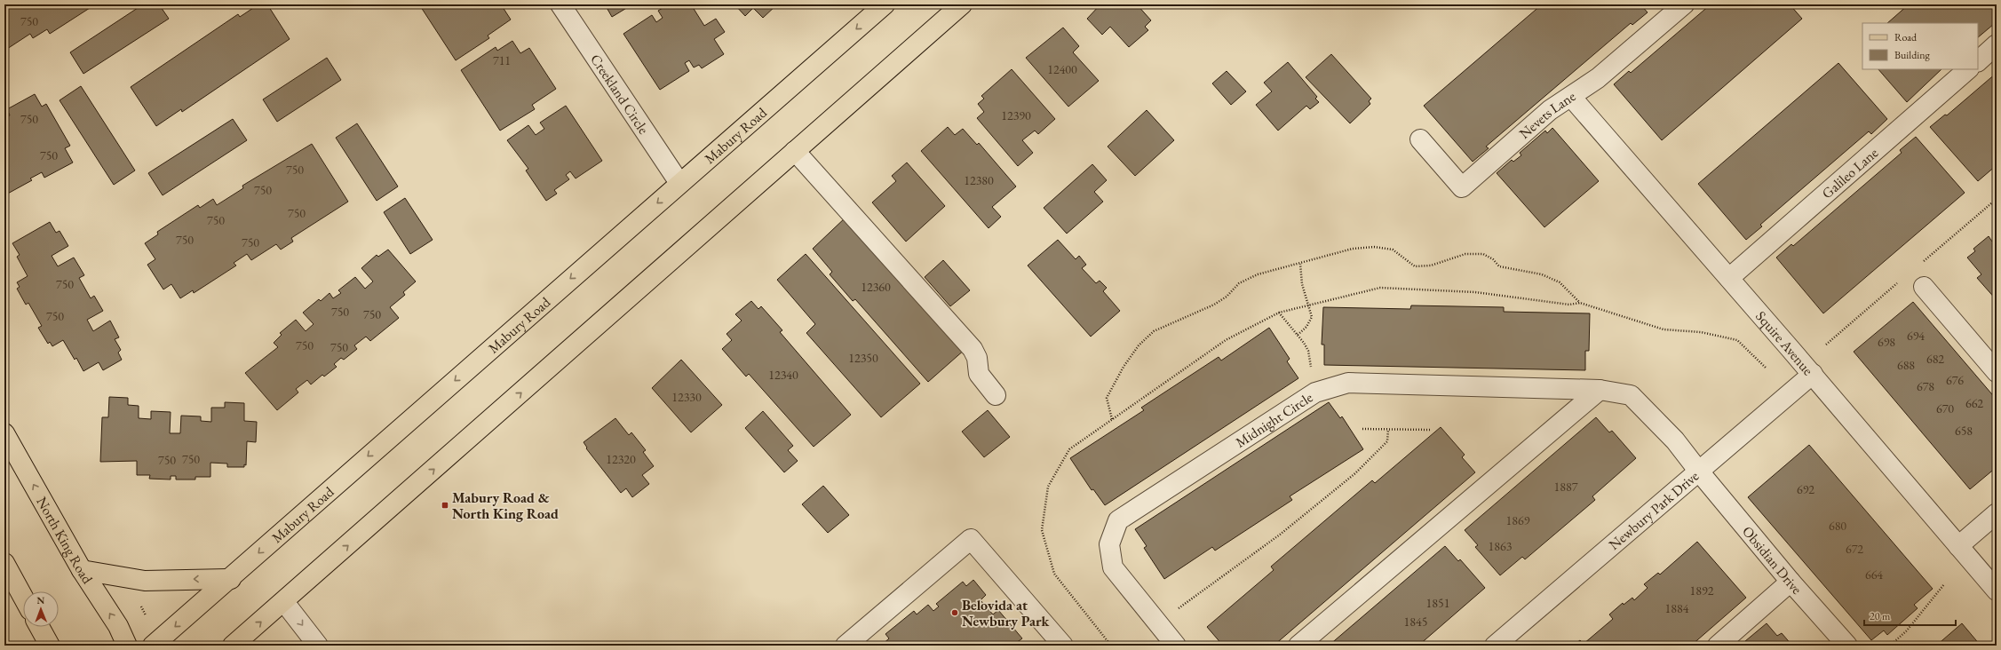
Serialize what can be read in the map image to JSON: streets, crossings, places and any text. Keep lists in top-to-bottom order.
{
  "streets": {
    "main road": ["Mabury Road", "North King Road"],
    "street": [
      "Creekland Circle",
      "Nevets Lane",
      "Galileo Lane",
      "Squire Avenue",
      "Midnight Circle",
      "Newbury Park Drive",
      "Obsidian Drive"
    ]
  },
  "crossings": [
    ["Creekland Circle", "Mabury Road"],
    ["Nevets Lane", "Squire Avenue"],
    ["Galileo Lane", "Squire Avenue"],
    ["Squire Avenue", "Newbury Park Drive"],
    ["Midnight Circle", "Newbury Park Drive"],
    ["Midnight Circle", "Obsidian Drive"],
    ["Newbury Park Drive", "Obsidian Drive"]
  ],
  "one_way": ["North King Road"],
  "places": {
    "transit": ["Mabury Road & North King Road"],
    "other": ["Belovida at Newbury Park"]
  },
  "house_numbers": [
    "750",
    "711",
    "12400",
    "12390",
    "750",
    "750",
    "750",
    "12380",
    "750",
    "750",
    "750",
    "750",
    "750",
    "750",
    "12360",
    "750",
    "750",
    "750",
    "694",
    "698",
    "750",
    "750",
    "12350",
    "682",
    "688",
    "12340",
    "676",
    "678",
    "12330",
    "662",
    "670",
    "658",
    "750",
    "12320",
    "750",
    "1887",
    "692",
    "1869",
    "680",
    "1863",
    "672",
    "664",
    "1892",
    "1851",
    "1884",
    "1845"
  ],
  "legend": ["Road", "Building"],
  "scale_bar": "20 m",
  "north": "top"
}
